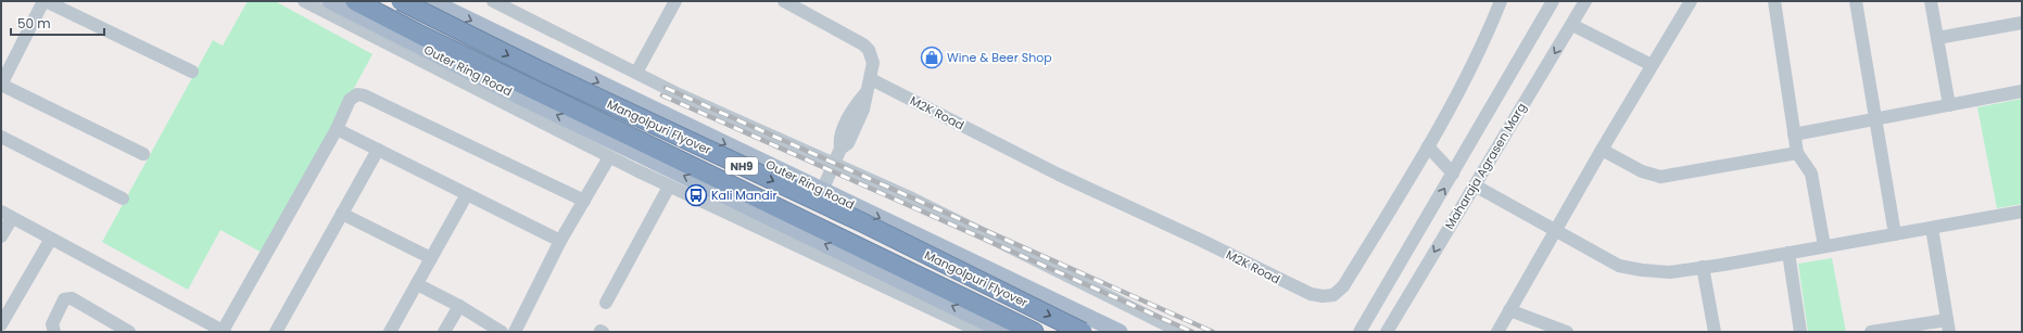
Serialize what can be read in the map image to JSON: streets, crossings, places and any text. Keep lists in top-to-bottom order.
{
  "streets": {
    "highway": ["Mangolpuri Flyover", "NH9"],
    "main road": ["Outer Ring Road"],
    "street": ["M2K Road", "Maharaja Agrasen Marg"]
  },
  "crossings": [
    ["Outer Ring Road", "Mangolpuri Flyover"]
  ],
  "places": {
    "shop": ["Wine & Beer Shop"],
    "bus stop": ["Kali Mandir"]
  },
  "scale_bar": "50 m"
}
